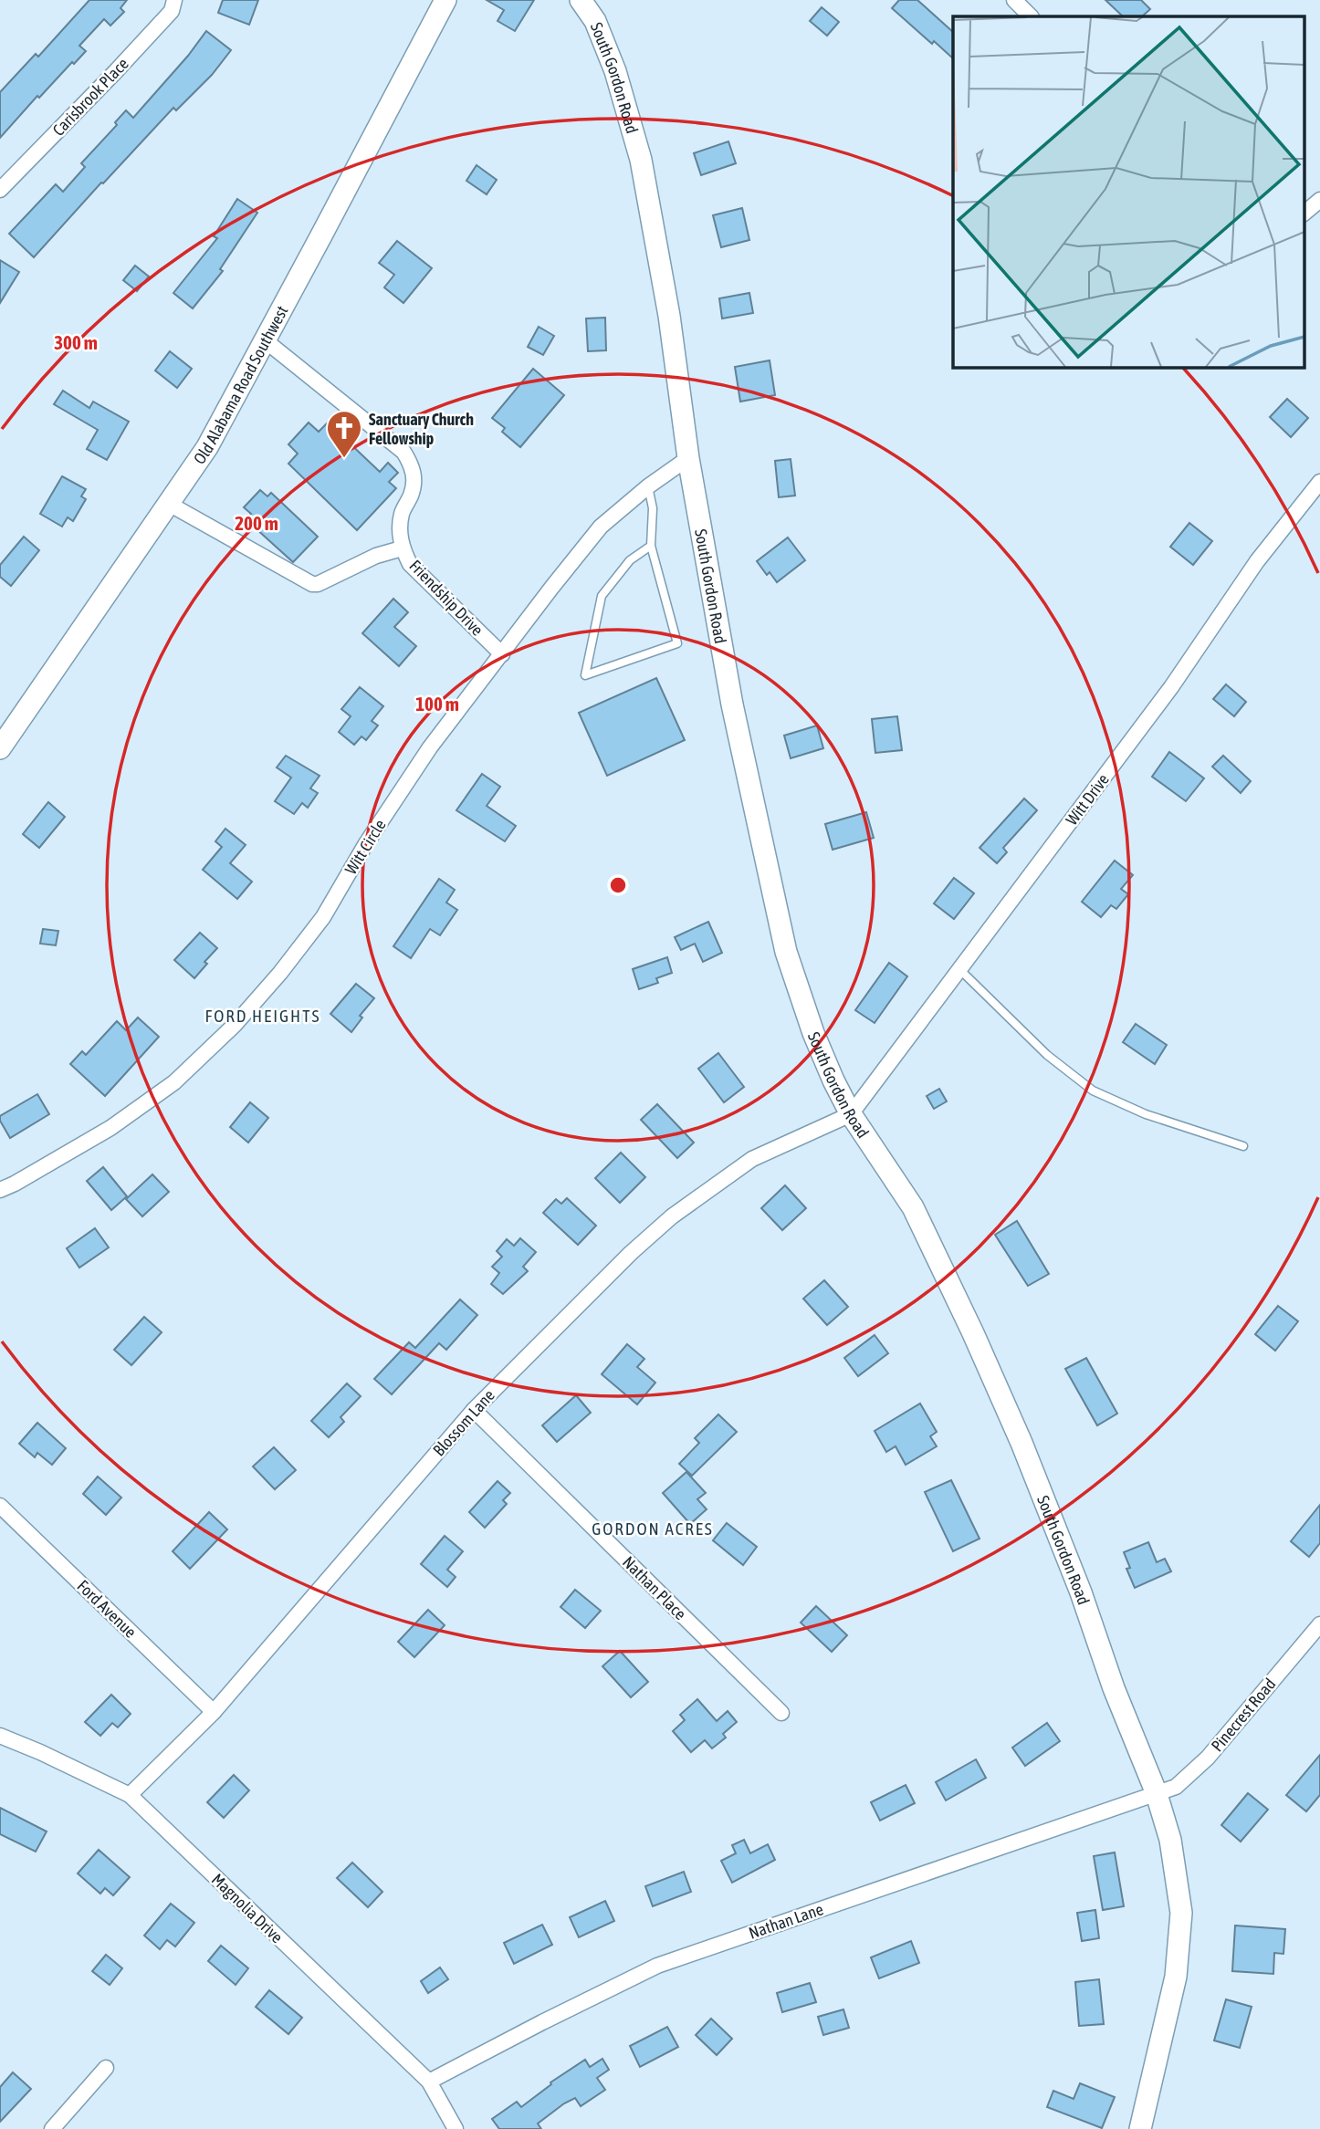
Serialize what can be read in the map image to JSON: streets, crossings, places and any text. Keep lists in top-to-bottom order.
{
  "streets": {
    "street": [
      "South Gordon Road",
      "Carisbrook Place",
      "Old Alabama Road Southwest",
      "Friendship Drive",
      "Witt Drive",
      "Witt Circle",
      "Blossom Lane",
      "Nathan Place",
      "Ford Avenue",
      "Pinecrest Road",
      "Magnolia Drive",
      "Nathan Lane"
    ]
  },
  "crossings": [
    ["South Gordon Road", "Witt Drive"],
    ["South Gordon Road", "Witt Circle"],
    ["South Gordon Road", "Blossom Lane"],
    ["South Gordon Road", "Pinecrest Road"],
    ["South Gordon Road", "Nathan Lane"],
    ["Old Alabama Road Southwest", "Friendship Drive"],
    ["Friendship Drive", "Witt Circle"],
    ["Witt Drive", "Blossom Lane"],
    ["Blossom Lane", "Nathan Place"],
    ["Blossom Lane", "Ford Avenue"],
    ["Blossom Lane", "Magnolia Drive"],
    ["Pinecrest Road", "Nathan Lane"],
    ["Magnolia Drive", "Nathan Lane"]
  ],
  "districts": ["FORD HEIGHTS", "GORDON ACRES"],
  "places": {
    "church": ["Sanctuary Church Fellowship"]
  },
  "rings": ["300 m", "200 m", "100 m"]
}
